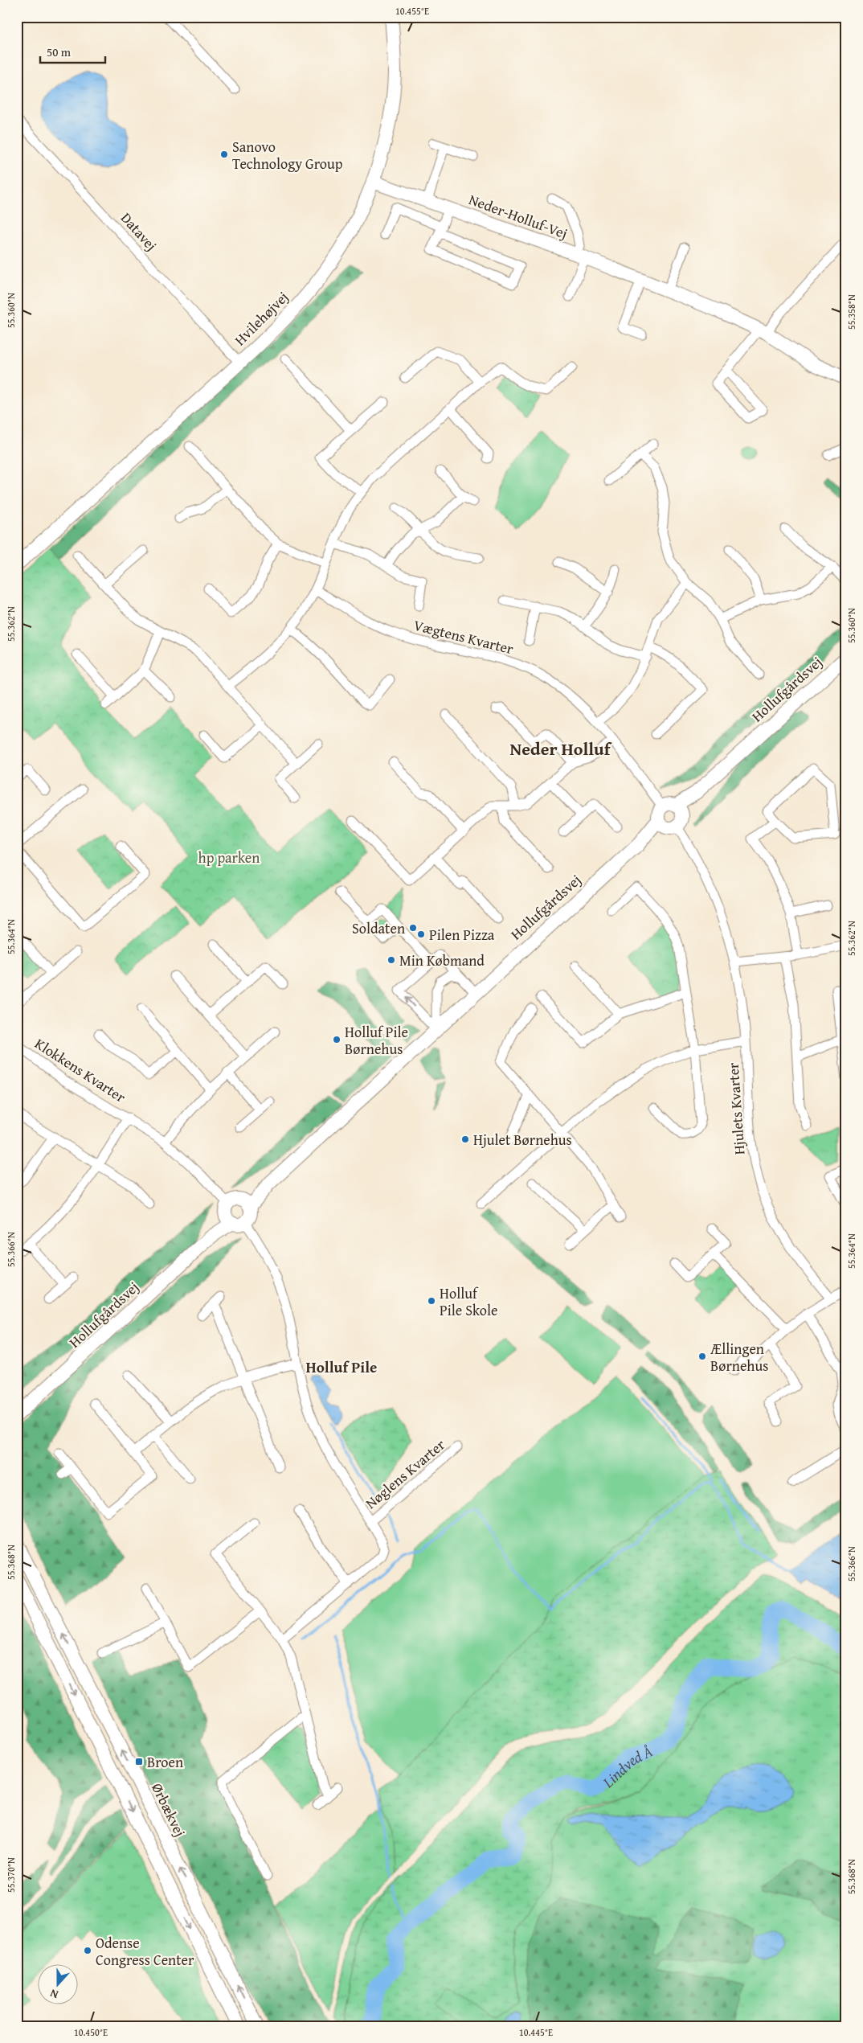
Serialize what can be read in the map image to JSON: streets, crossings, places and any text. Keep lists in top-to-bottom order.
{
  "streets": {
    "street": [
      "Neder-Holluf-Vej",
      "Datavej",
      "Hvilehøjvej",
      "Vægtens Kvarter",
      "Hollufgårdsvej",
      "Klokkens Kvarter",
      "Hjulets Kvarter",
      "Nøglens Kvarter",
      "Ørbækvej"
    ]
  },
  "crossings": [
    ["Neder-Holluf-Vej", "Hvilehøjvej"],
    ["Datavej", "Hvilehøjvej"],
    ["Vægtens Kvarter", "Hollufgårdsvej"],
    ["Hollufgårdsvej", "Klokkens Kvarter"],
    ["Hollufgårdsvej", "Hjulets Kvarter"],
    ["Hollufgårdsvej", "Nøglens Kvarter"],
    ["Klokkens Kvarter", "Nøglens Kvarter"]
  ],
  "districts": ["Neder Holluf", "Holluf Pile"],
  "water": ["Lindved Å"],
  "parks": ["hp parken"],
  "places": {
    "other": [
      "Sanovo Technology Group",
      "Soldaten",
      "Pilen Pizza",
      "Min Købmand",
      "Holluf Pile Børnehus",
      "Hjulet Børnehus",
      "Holluf Pile Skole",
      "Ællingen Børnehus",
      "Odense Congress Center"
    ],
    "transit": ["Broen"]
  },
  "scale_bar": "50 m",
  "north": "bottom",
  "coordinates": [
    "10.455°E",
    "55.360°N",
    "55.358°N",
    "55.362°N",
    "55.364°N",
    "55.366°N",
    "55.368°N",
    "55.370°N",
    "10.450°E",
    "10.445°E"
  ]
}
